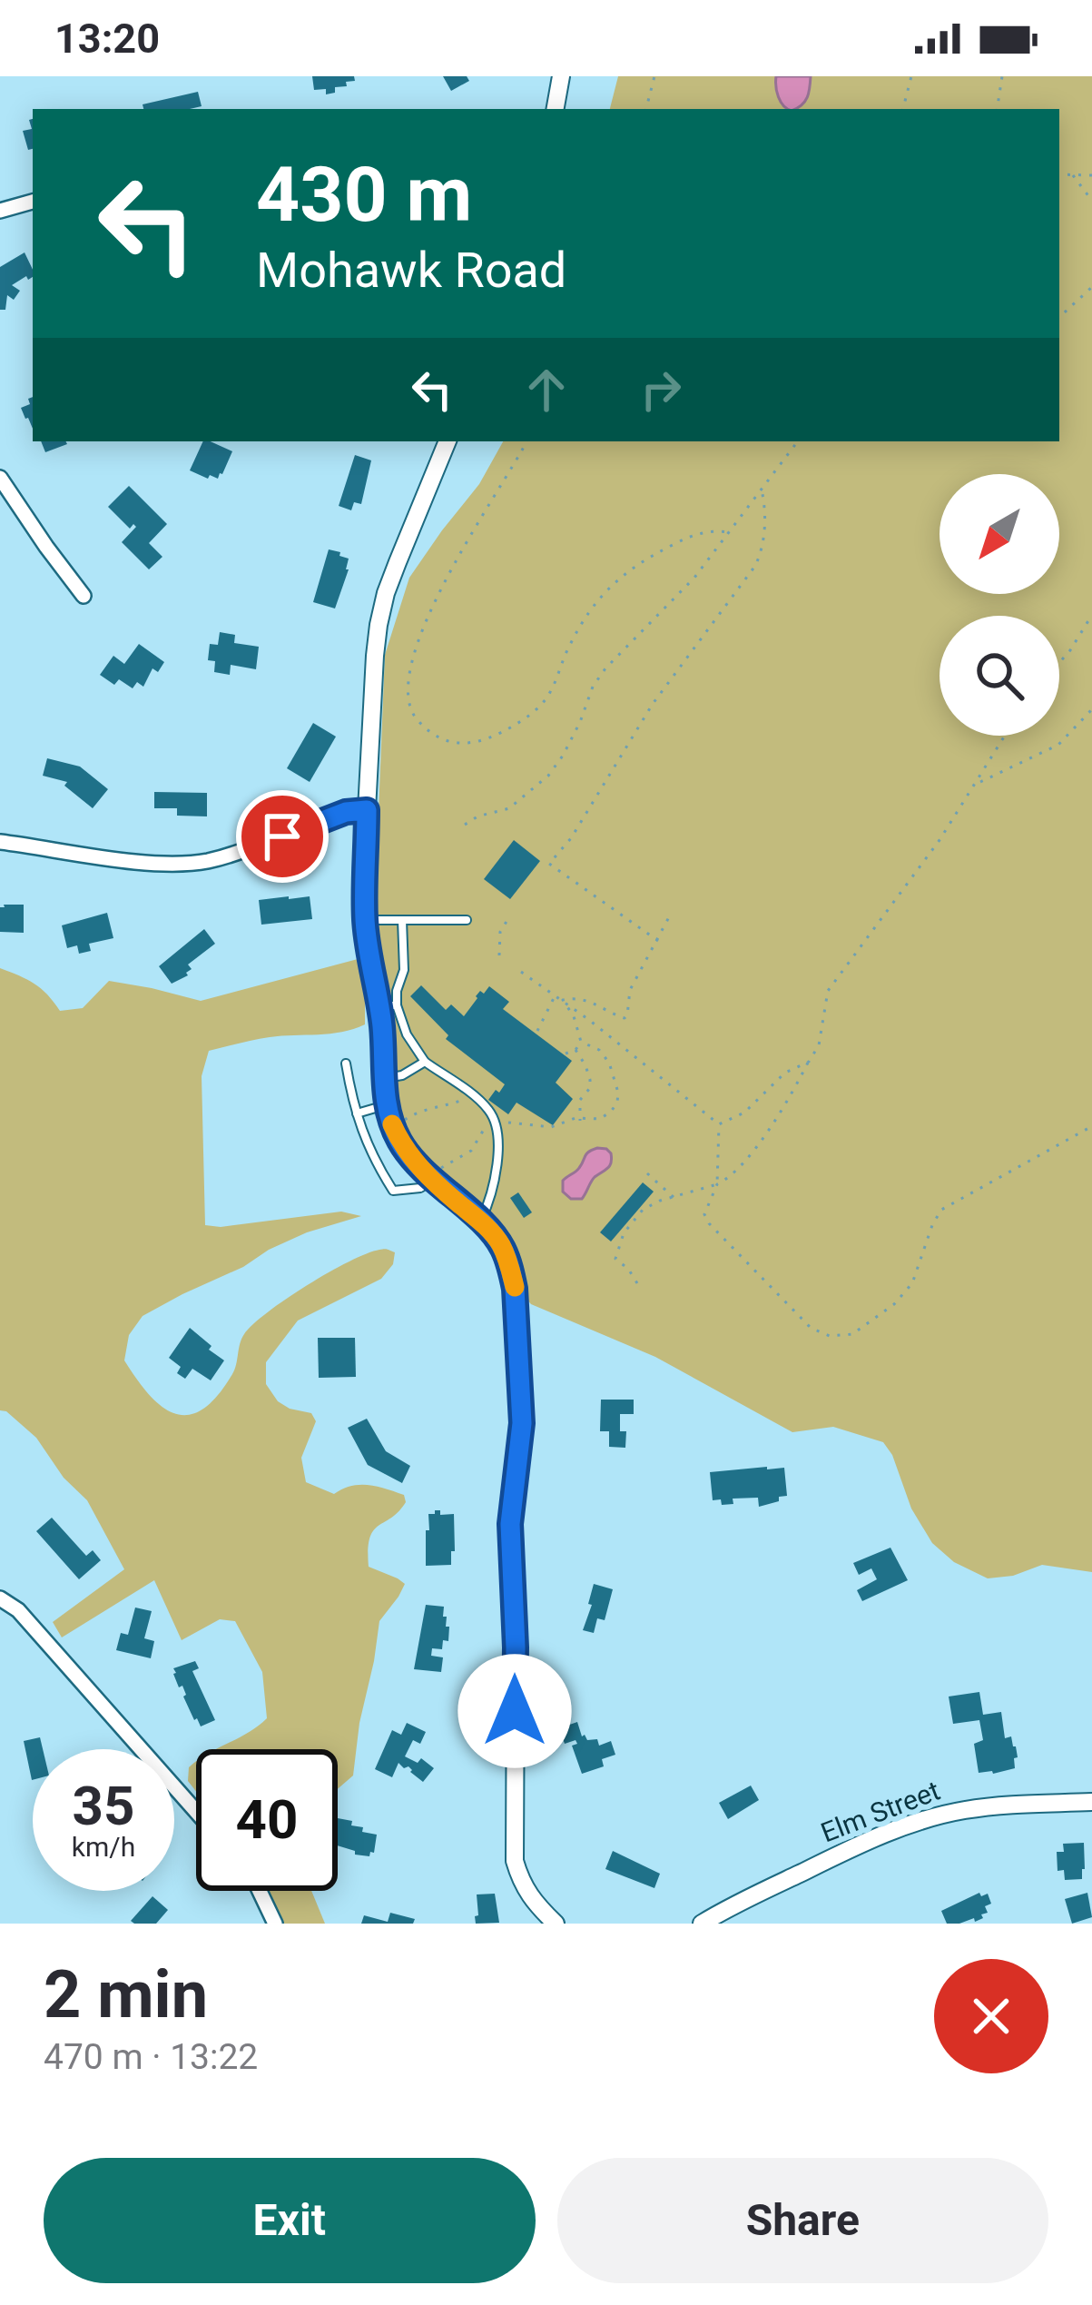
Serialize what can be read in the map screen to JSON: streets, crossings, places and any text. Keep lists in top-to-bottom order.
{
  "streets": {
    "street": ["Elm Street"]
  },
  "north": "bottom left",
  "page": {
    "status": "13:20",
    "turn": ["430 m", "Mohawk Road"],
    "speed": "35 km/h",
    "limit": "40",
    "heading": ["2 min", "470 m · 13:22"],
    "buttons": ["Exit", "Share"]
  }
}
